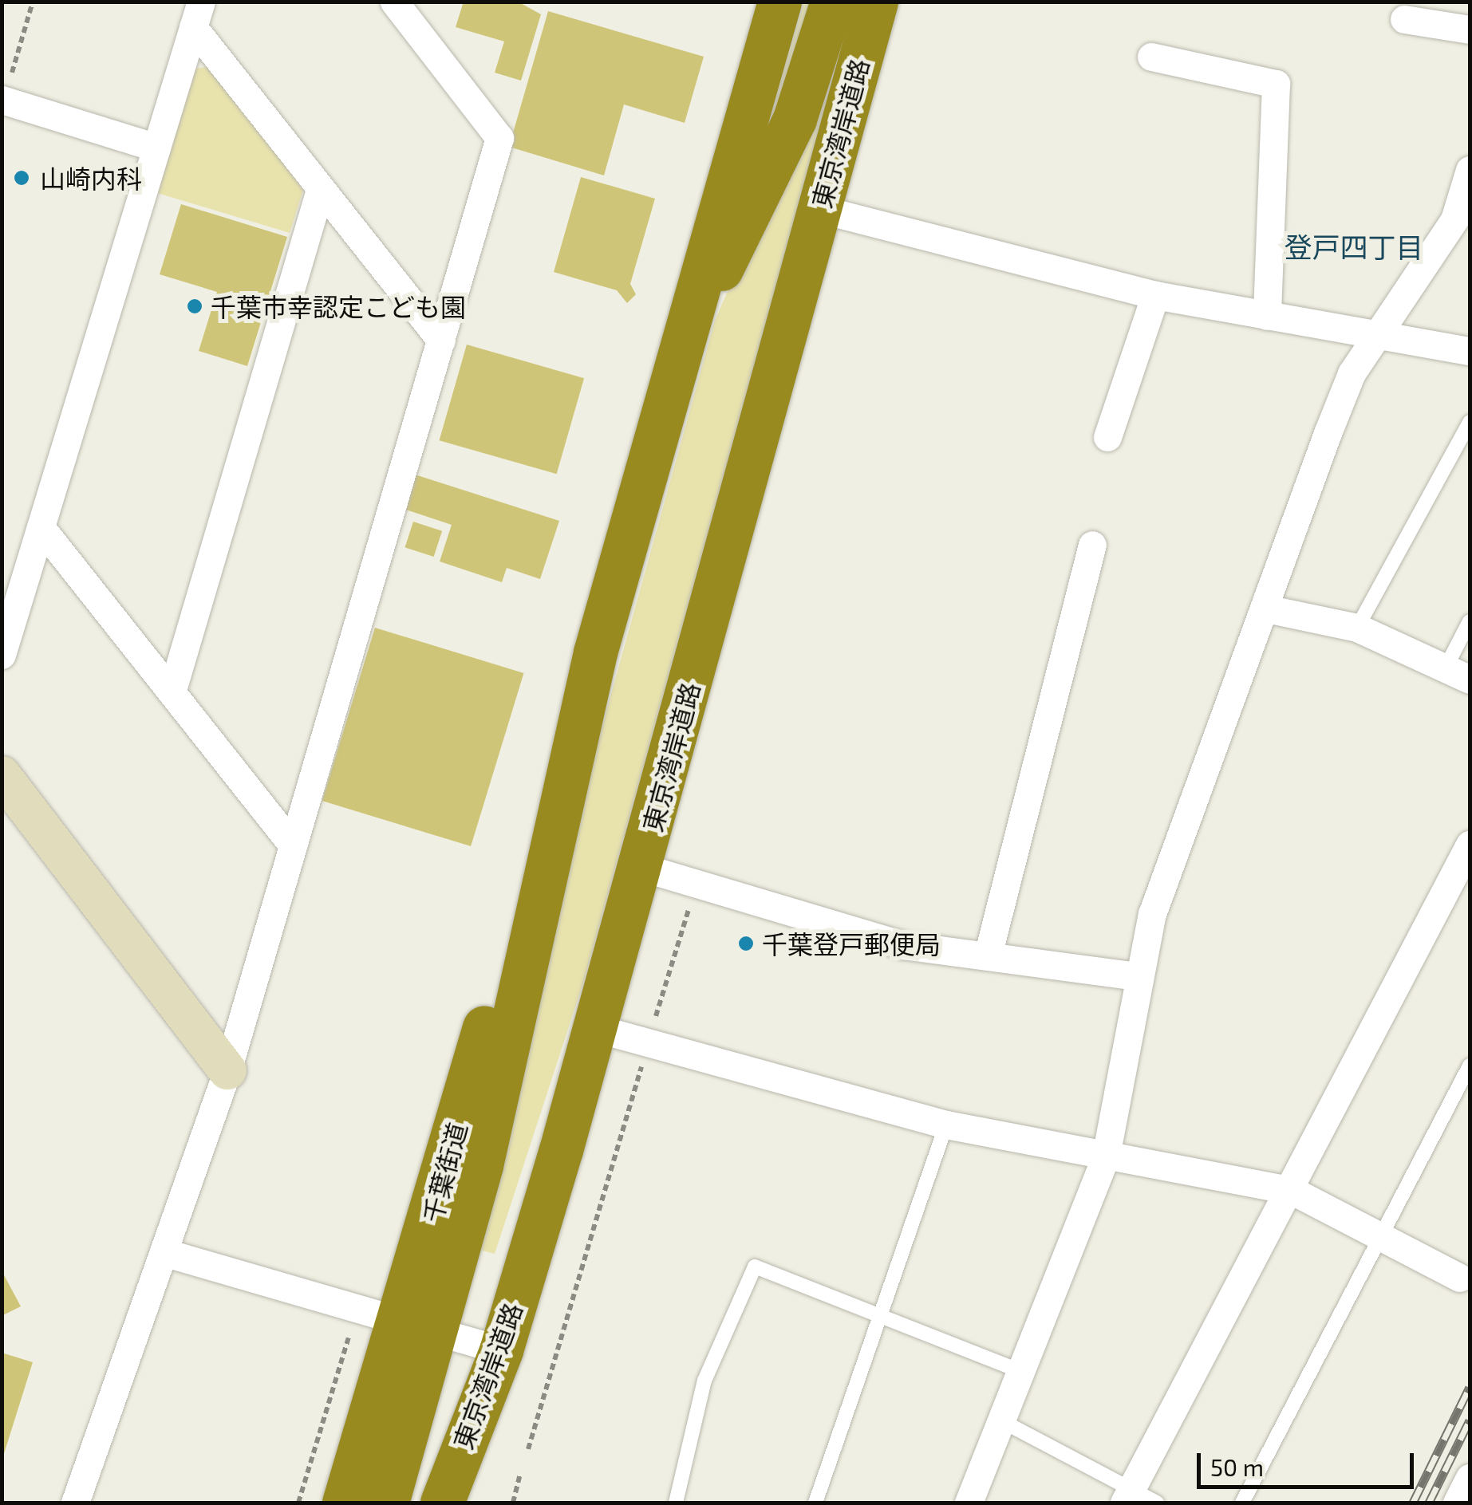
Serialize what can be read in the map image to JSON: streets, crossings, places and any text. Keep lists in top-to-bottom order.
{
  "streets": {
    "highway": ["東京湾岸道路", "千葉街道"]
  },
  "districts": ["登戸四丁目"],
  "places": ["山崎内科", "千葉市幸認定こども園", "千葉登戸郵便局"],
  "scale_bar": "50 m"
}
